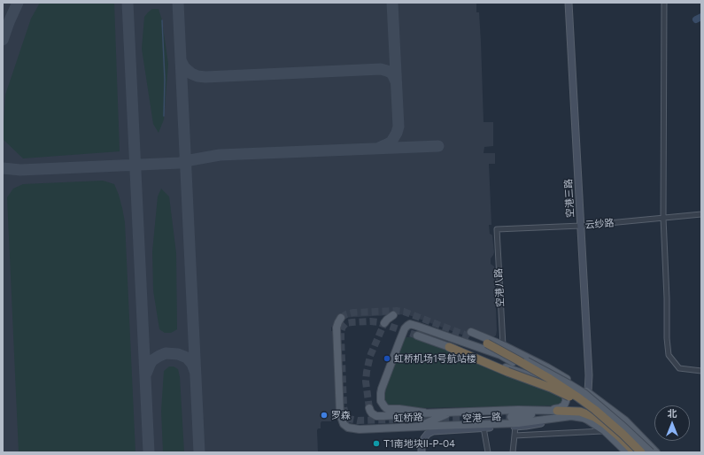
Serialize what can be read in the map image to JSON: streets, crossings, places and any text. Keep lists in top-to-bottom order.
{
  "streets": {
    "main road": ["虹桥路"],
    "street": [
      "空港三路",
      "云纱路",
      "空港八路",
      "空港一路"
    ]
  },
  "crossings": [
    ["空港三路", "云纱路"],
    ["云纱路", "空港八路"],
    ["虹桥路", "空港一路"]
  ],
  "places": ["虹桥机场1号航站楼", "罗森", "T1南地块II-P-04"],
  "north": "top"
}
